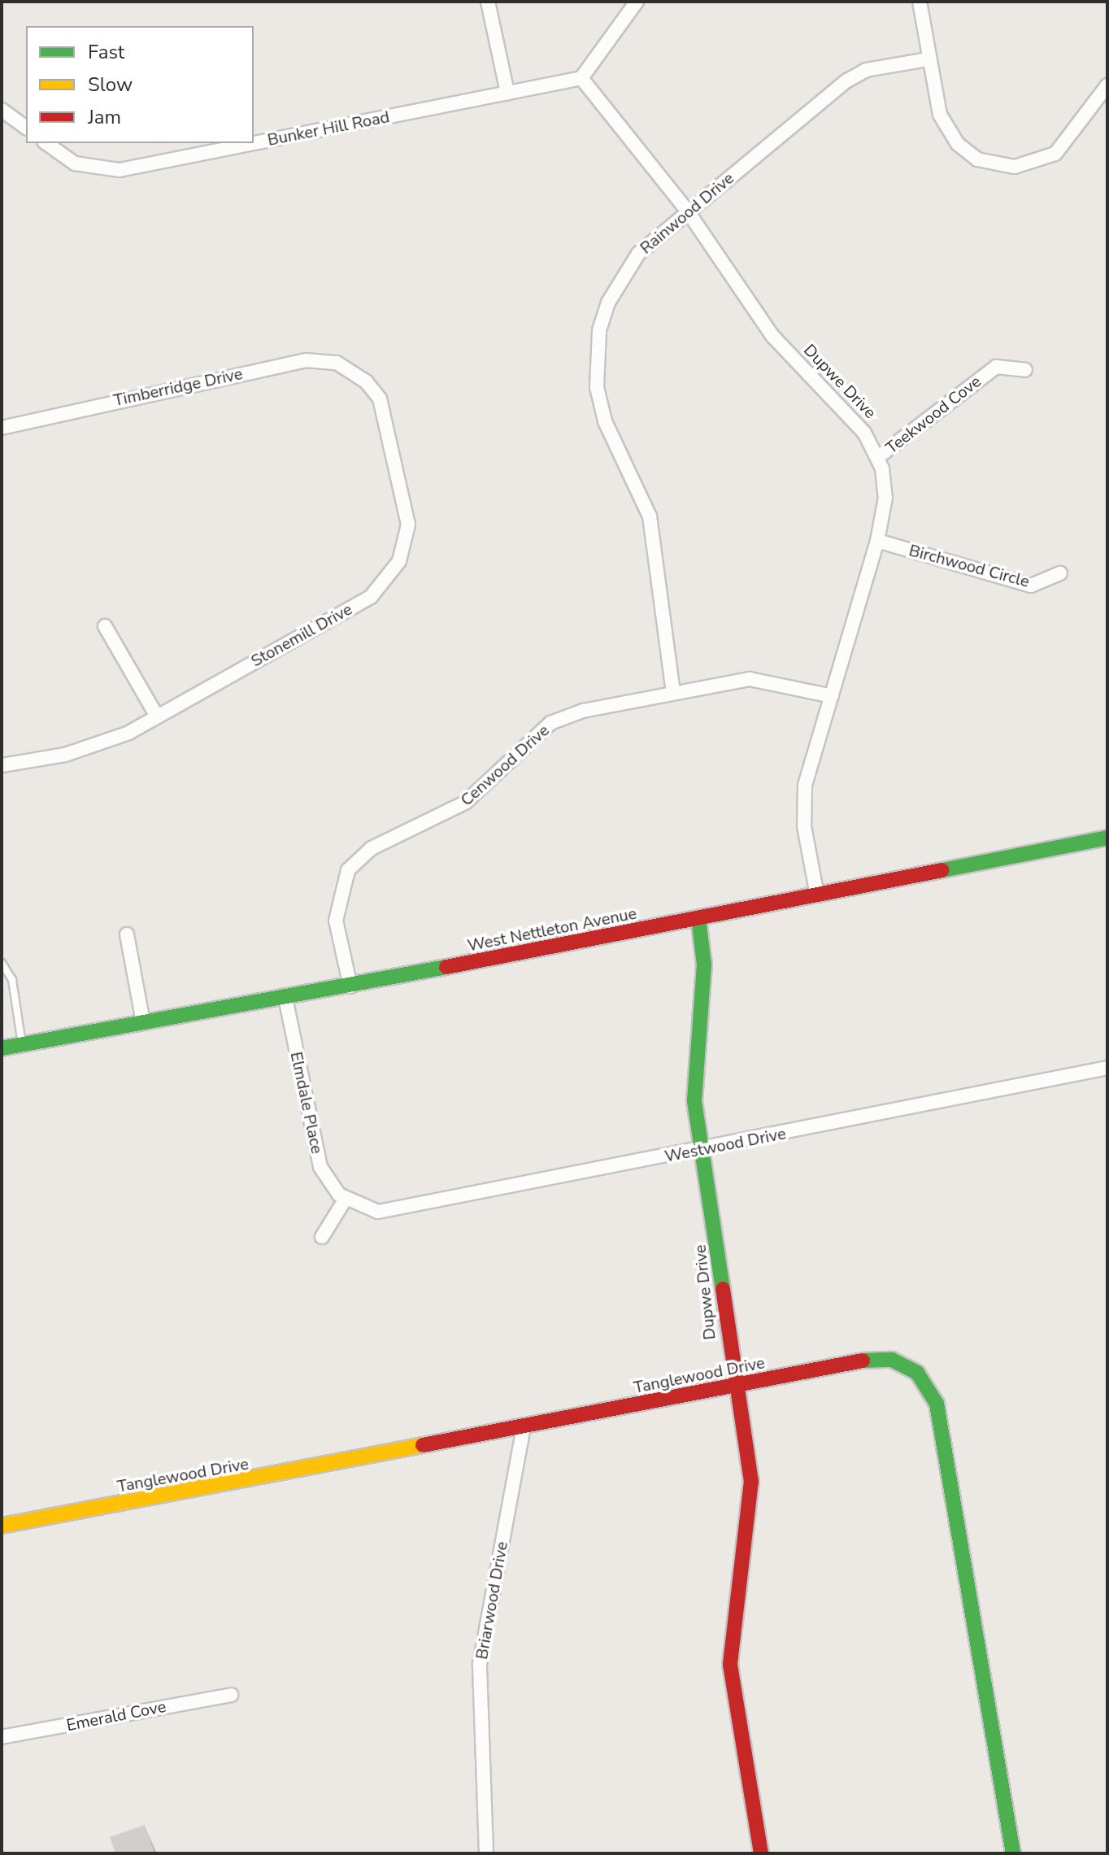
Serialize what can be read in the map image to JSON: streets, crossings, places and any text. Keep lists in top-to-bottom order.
{
  "streets": {
    "street": [
      "Bunker Hill Road",
      "Rainwood Drive",
      "Dupwe Drive",
      "Timberridge Drive",
      "Teekwood Cove",
      "Birchwood Circle",
      "Stonemill Drive",
      "Cenwood Drive",
      "West Nettleton Avenue",
      "Elmdale Place",
      "Westwood Drive",
      "Tanglewood Drive",
      "Briarwood Drive",
      "Emerald Cove"
    ]
  },
  "crossings": [
    ["Bunker Hill Road", "Dupwe Drive"],
    ["Rainwood Drive", "Dupwe Drive"],
    ["Rainwood Drive", "Cenwood Drive"],
    ["Dupwe Drive", "Teekwood Cove"],
    ["Dupwe Drive", "Birchwood Circle"],
    ["Dupwe Drive", "Cenwood Drive"],
    ["Dupwe Drive", "West Nettleton Avenue"],
    ["Dupwe Drive", "Westwood Drive"],
    ["Dupwe Drive", "Tanglewood Drive"],
    ["Timberridge Drive", "Stonemill Drive"],
    ["Cenwood Drive", "West Nettleton Avenue"],
    ["West Nettleton Avenue", "Elmdale Place"],
    ["Elmdale Place", "Westwood Drive"],
    ["Tanglewood Drive", "Briarwood Drive"]
  ],
  "legend": ["Fast", "Slow", "Jam"]
}
